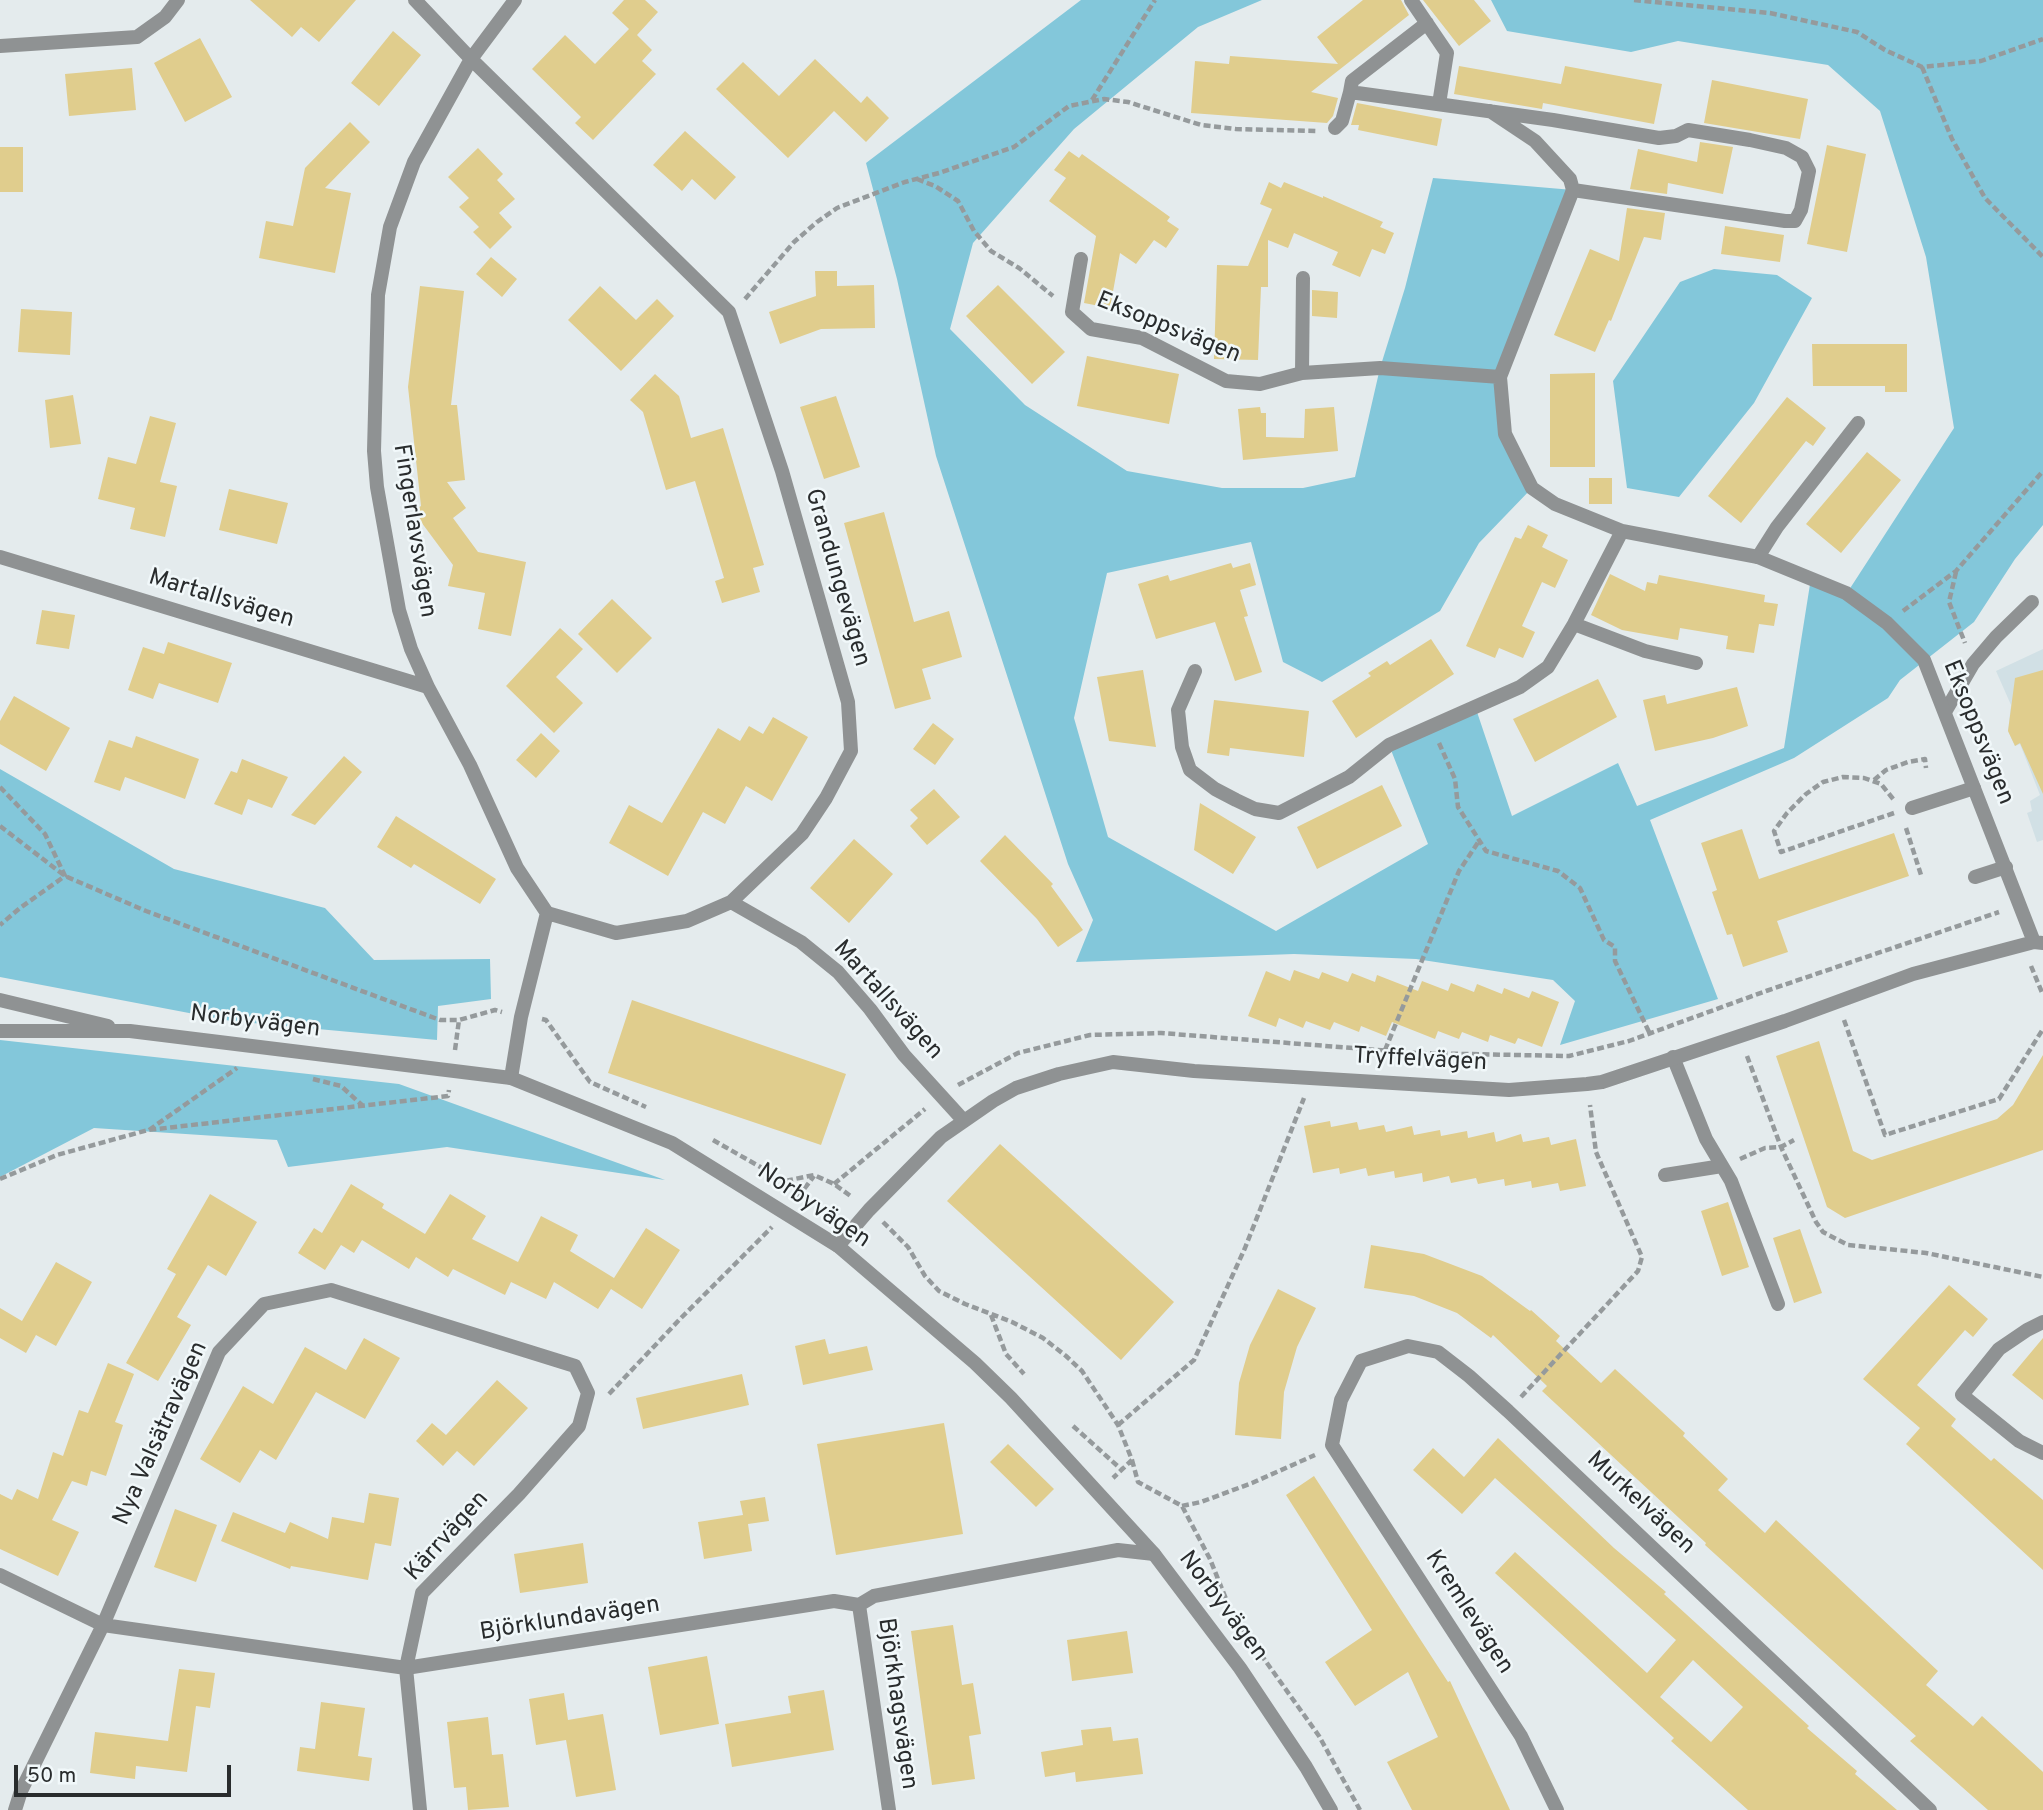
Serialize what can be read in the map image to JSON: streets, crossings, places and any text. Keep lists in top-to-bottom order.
{
  "streets": {
    "street": [
      "Eksoppsvägen",
      "Fingerlavsvägen",
      "Grandungevägen",
      "Martallsvägen",
      "Norbyvägen",
      "Tryffelvägen",
      "Nya Valsätravägen",
      "Murkelvägen",
      "Kärrvägen",
      "Kremlevägen",
      "Björklundavägen",
      "Björkhagsvägen"
    ]
  },
  "crossings": [
    ["Eksoppsvägen", "Tryffelvägen"],
    ["Fingerlavsvägen", "Grandungevägen"],
    ["Fingerlavsvägen", "Martallsvägen"],
    ["Grandungevägen", "Martallsvägen"],
    ["Martallsvägen", "Tryffelvägen"],
    ["Norbyvägen", "Tryffelvägen"],
    ["Norbyvägen", "Björklundavägen"],
    ["Nya Valsätravägen", "Kärrvägen"],
    ["Nya Valsätravägen", "Björklundavägen"],
    ["Murkelvägen", "Kremlevägen"],
    ["Kärrvägen", "Björklundavägen"],
    ["Björklundavägen", "Björkhagsvägen"]
  ],
  "scale_bar": "50 m"
}
